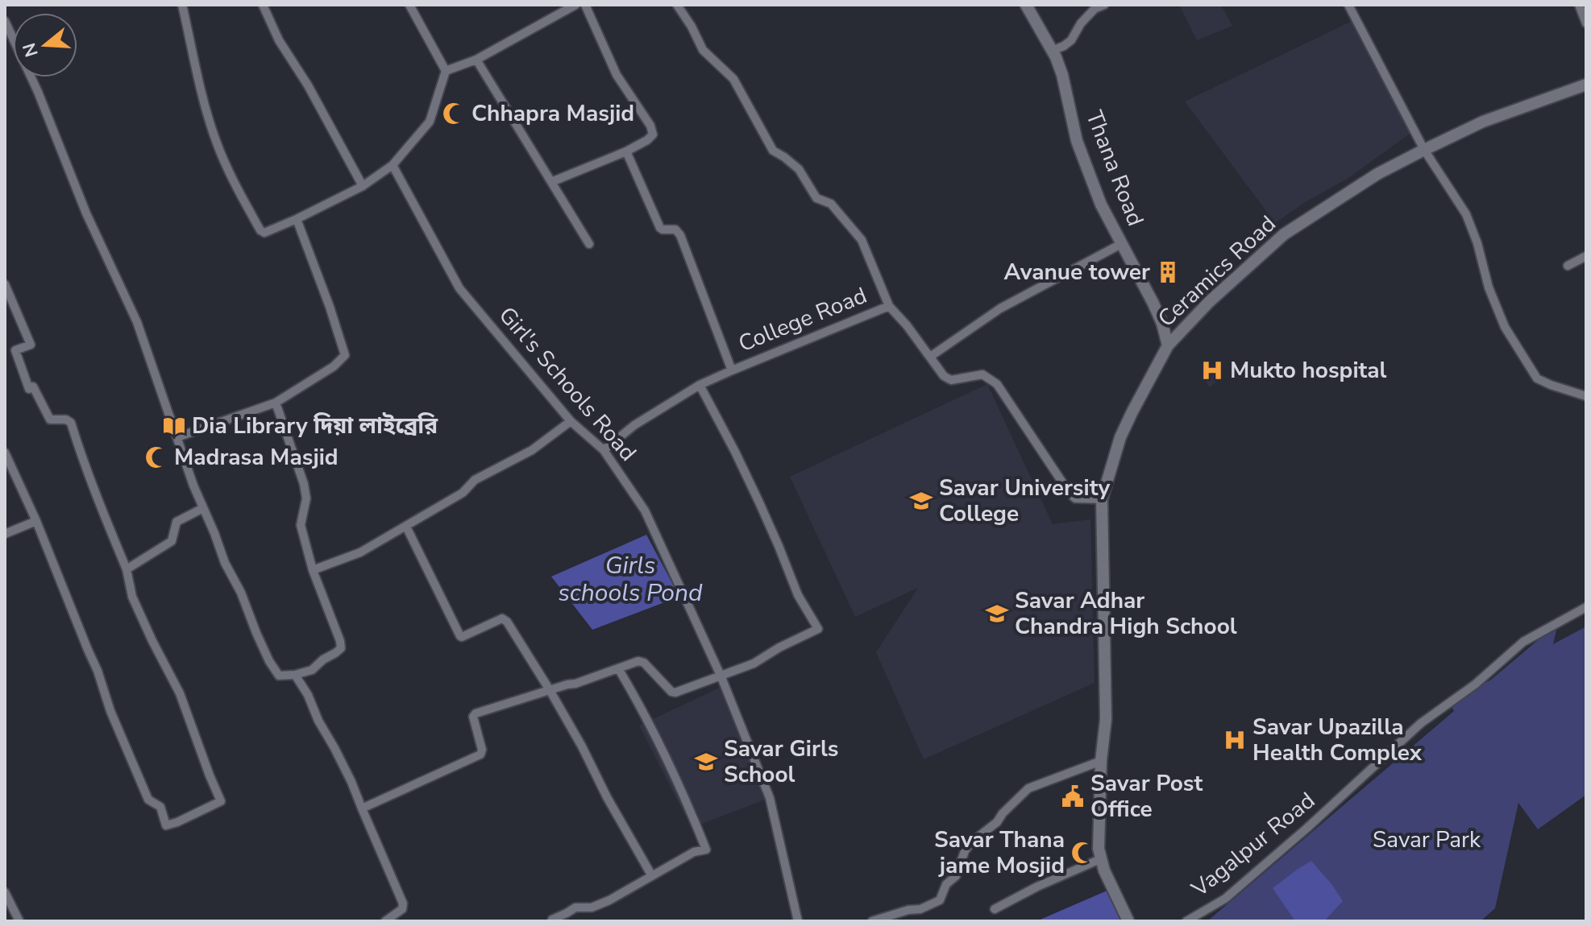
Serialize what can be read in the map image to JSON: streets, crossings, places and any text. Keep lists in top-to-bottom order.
{
  "streets": {
    "street": [
      "Thana Road",
      "Ceramics Road",
      "College Road",
      "Girl's Schools Road",
      "Vagalpur Road"
    ]
  },
  "crossings": [
    ["Thana Road", "Ceramics Road"],
    ["Ceramics Road", "College Road"]
  ],
  "water": ["Girls schools Pond"],
  "parks": ["Savar Park"],
  "places": {
    "mosque": ["Chhapra Masjid", "Madrasa Masjid", "Savar Thana jame Mosjid"],
    "building": ["Avanue tower"],
    "hospital": ["Mukto hospital", "Savar Upazilla Health Complex"],
    "library": ["Dia Library দিয়া লাইব্রেরি"],
    "school or university": ["Savar University College", "Savar Adhar Chandra High School", "Savar Girls School"],
    "public building": ["Savar Post Office"]
  },
  "north": "left"
}
